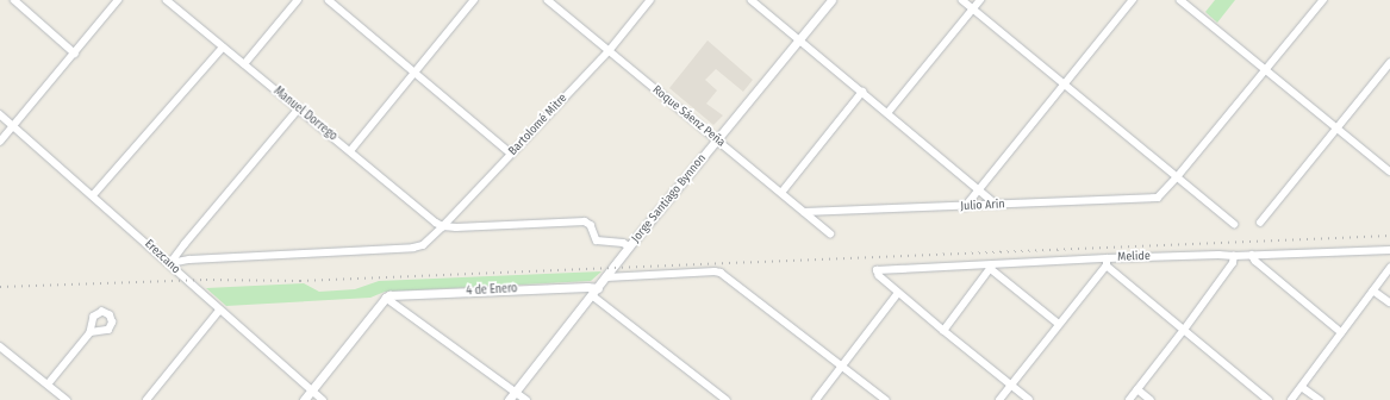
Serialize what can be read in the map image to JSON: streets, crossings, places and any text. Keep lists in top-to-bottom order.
{
  "streets": {
    "street": [
      "Manuel Dorrego",
      "Roque Sáenz Peña",
      "Bartolomé Mitre",
      "Jorge Santiago Bynnon",
      "Julio Arin",
      "Erezcano",
      "Melide",
      "4 de Enero"
    ]
  },
  "crossings": [
    ["Manuel Dorrego", "Bartolomé Mitre"],
    ["Roque Sáenz Peña", "Bartolomé Mitre"],
    ["Roque Sáenz Peña", "Jorge Santiago Bynnon"],
    ["Roque Sáenz Peña", "Julio Arin"],
    ["Bartolomé Mitre", "Erezcano"],
    ["Jorge Santiago Bynnon", "4 de Enero"]
  ]
}
